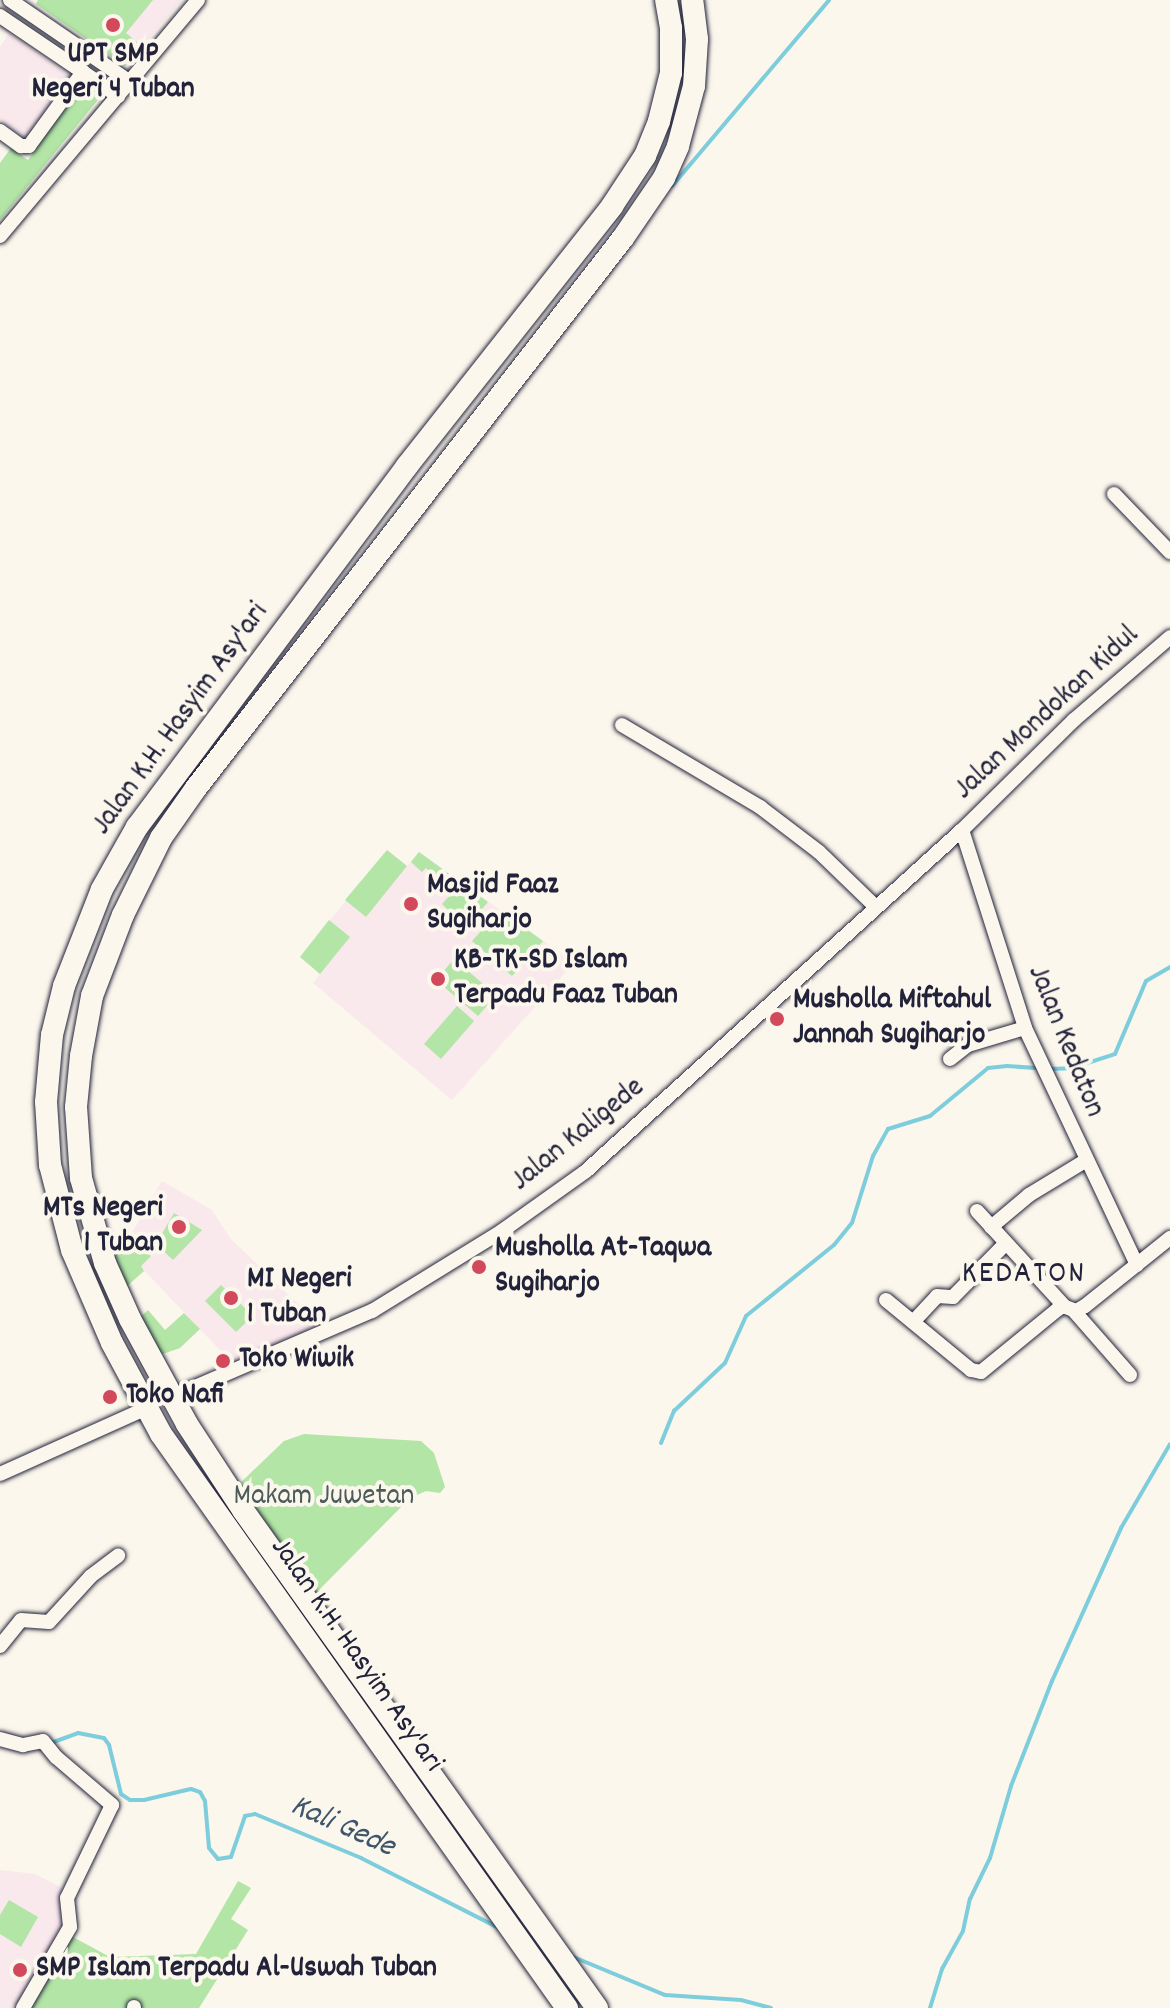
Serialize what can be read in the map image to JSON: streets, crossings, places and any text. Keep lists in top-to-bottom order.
{
  "streets": {
    "highway": ["Jalan K.H. Hasyim Asy'ari"],
    "street": ["Jalan Mondokan Kidul", "Jalan Kedaton", "Jalan Kaligede"]
  },
  "crossings": [
    ["Jalan Mondokan Kidul", "Jalan Kedaton"],
    ["Jalan Mondokan Kidul", "Jalan Kaligede"],
    ["Jalan K.H. Hasyim Asy'ari", "Jalan Kaligede"],
    ["Jalan Kedaton", "Jalan Kaligede"]
  ],
  "districts": ["KEDATON"],
  "water": ["Kali Gede"],
  "parks": ["Makam Juwetan"],
  "places": [
    "UPT SMP Negeri 4 Tuban",
    "Masjid Faaz Sugiharjo",
    "KB-TK-SD Islam Terpadu Faaz Tuban",
    "Musholla Miftahul Jannah Sugiharjo",
    "MTs Negeri 1 Tuban",
    "Musholla At-Taqwa Sugiharjo",
    "MI Negeri 1 Tuban",
    "Toko Wiwik",
    "Toko Nafi",
    "SMP Islam Terpadu Al-Uswah Tuban"
  ]
}
